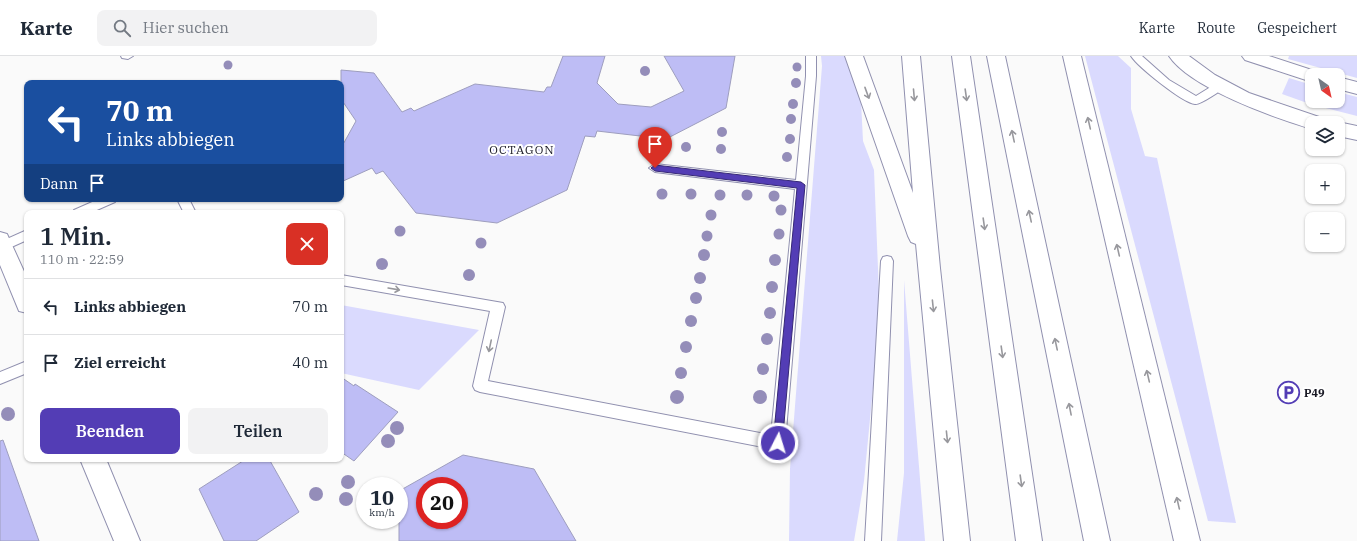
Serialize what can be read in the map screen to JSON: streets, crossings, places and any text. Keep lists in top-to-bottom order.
{
  "districts": ["OCTAGON"],
  "places": {
    "parking": ["P49"]
  },
  "north": "bottom right",
  "page": {
    "header": "Karte",
    "search": "Hier suchen",
    "nav": ["Karte", "Route", "Gespeichert"],
    "map_buttons": ["+", "−"],
    "turn": ["70 m", "Links abbiegen"],
    "then": "Dann",
    "heading": ["1 Min.", "110 m · 22:59"],
    "list": [
      {
        "name": "Links abbiegen",
        "value": "70 m"
      },
      {
        "name": "Ziel erreicht",
        "value": "40 m"
      }
    ],
    "buttons": ["Beenden", "Teilen"],
    "speed": "10 km/h",
    "limit": "20"
  }
}
